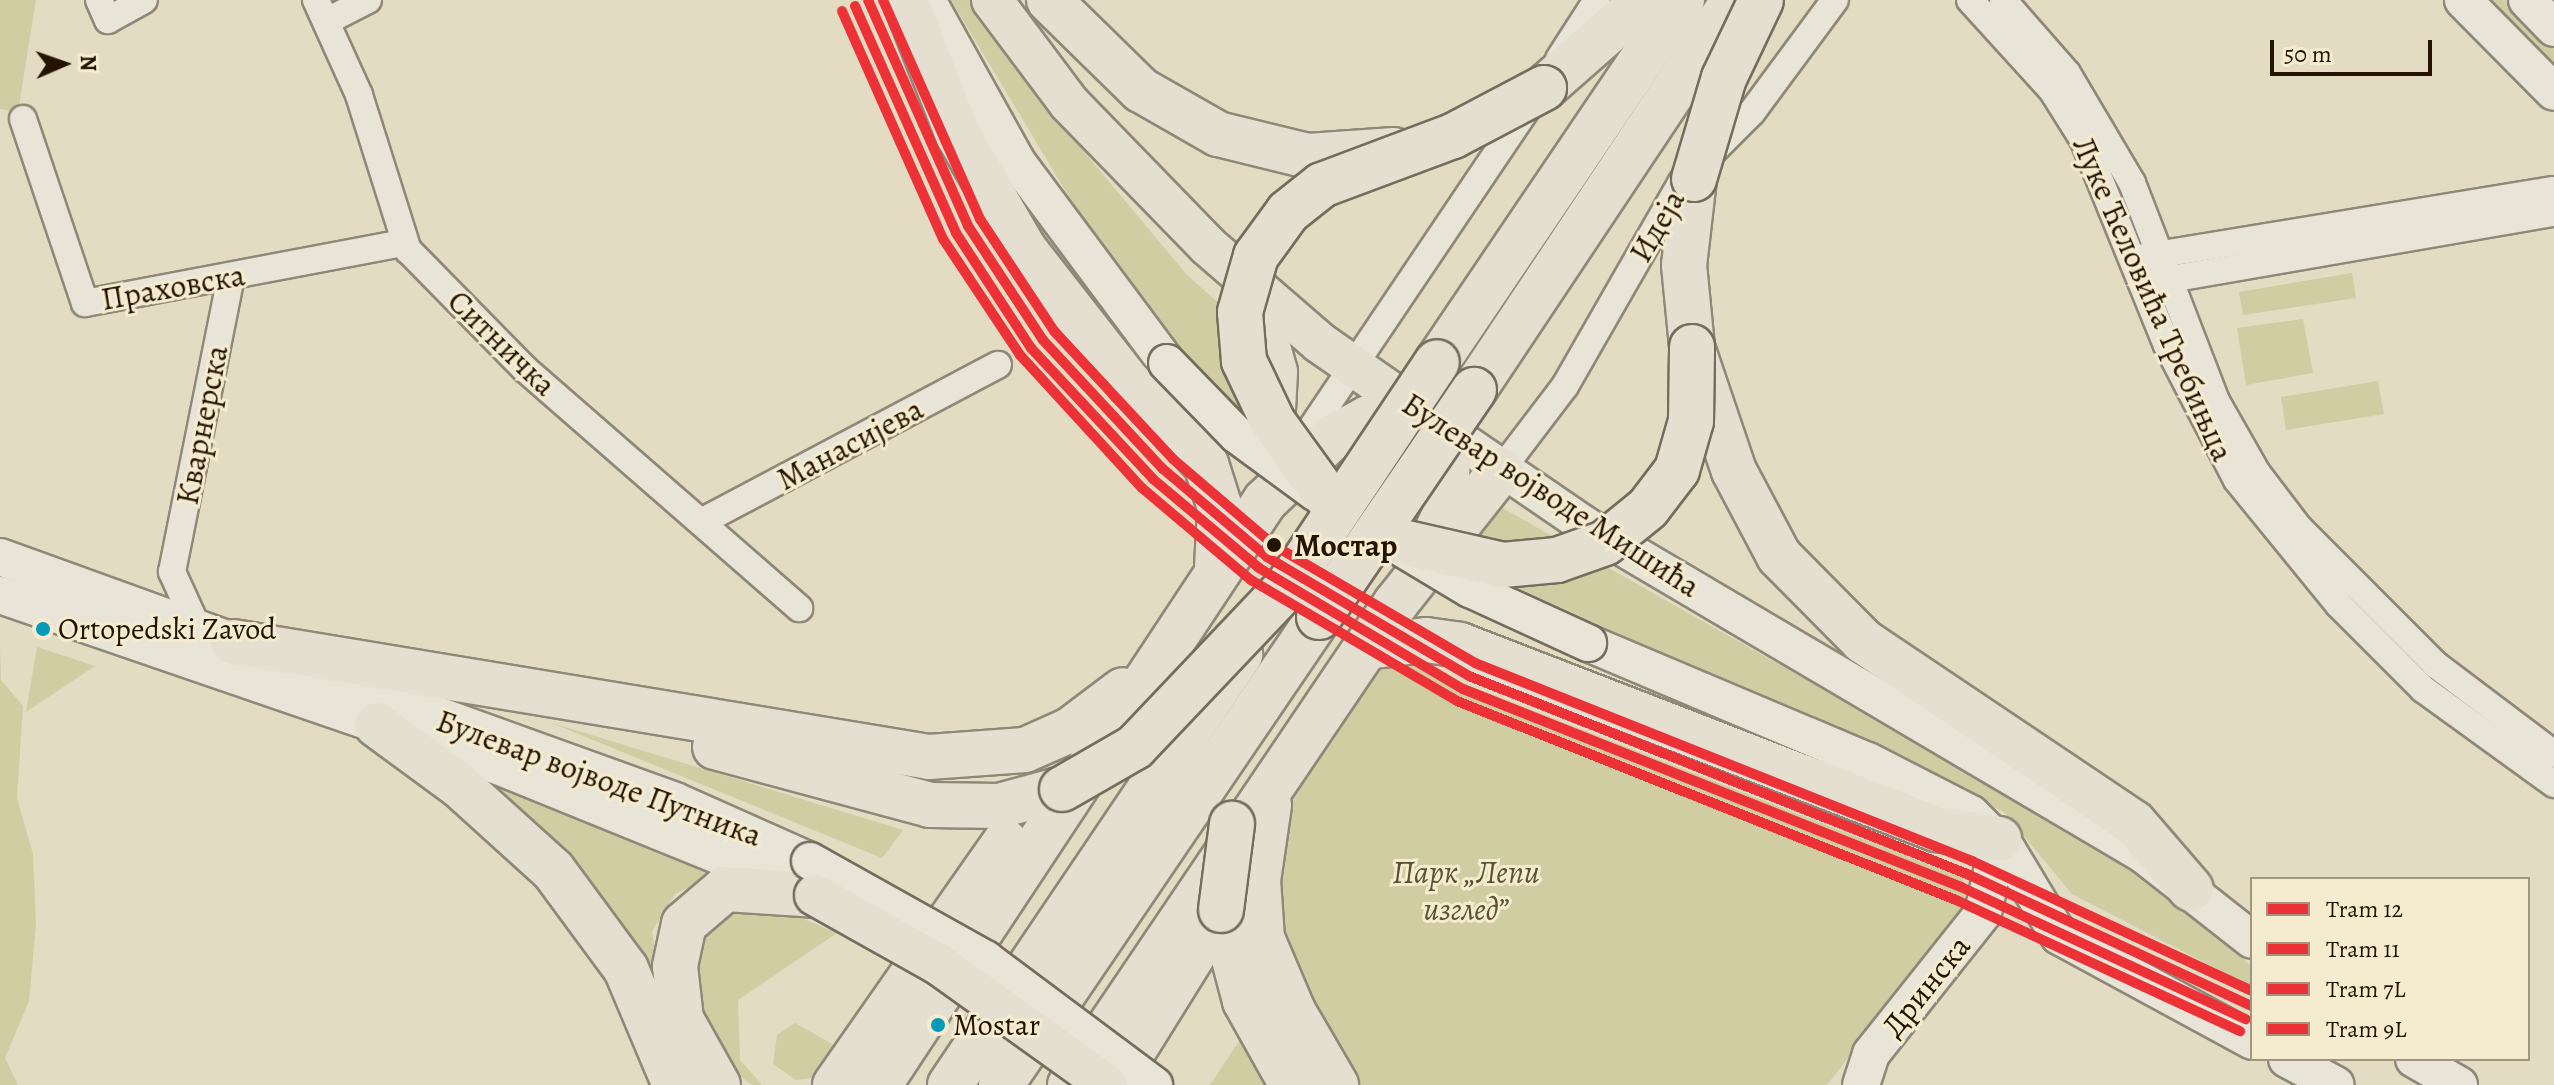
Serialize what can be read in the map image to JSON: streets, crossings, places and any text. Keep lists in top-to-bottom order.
{
  "streets": {
    "main road": ["Булевар војводе Мишића", "Булевар војводе Путника", "Дринска"],
    "street": [
      "Идеја",
      "Праховска",
      "Луке Ћеловића Требињца",
      "Ситничка",
      "Кварнерска",
      "Манасијева"
    ]
  },
  "crossings": [
    ["Идеја", "Булевар војводе Мишића"],
    ["Праховска", "Ситничка"],
    ["Праховска", "Кварнерска"],
    ["Ситничка", "Манасијева"]
  ],
  "parks": ["Парк „Лепи изглед”"],
  "places": ["Мостар", "Ortopedski Zavod", "Mostar"],
  "lines": [
    "tram line 12",
    "tram line 7L",
    "tram line 11",
    "tram line 9L"
  ],
  "legend": [
    "Tram 12",
    "Tram 11",
    "Tram 7L",
    "Tram 9L"
  ],
  "scale_bar": "50 m",
  "north": "right"
}
